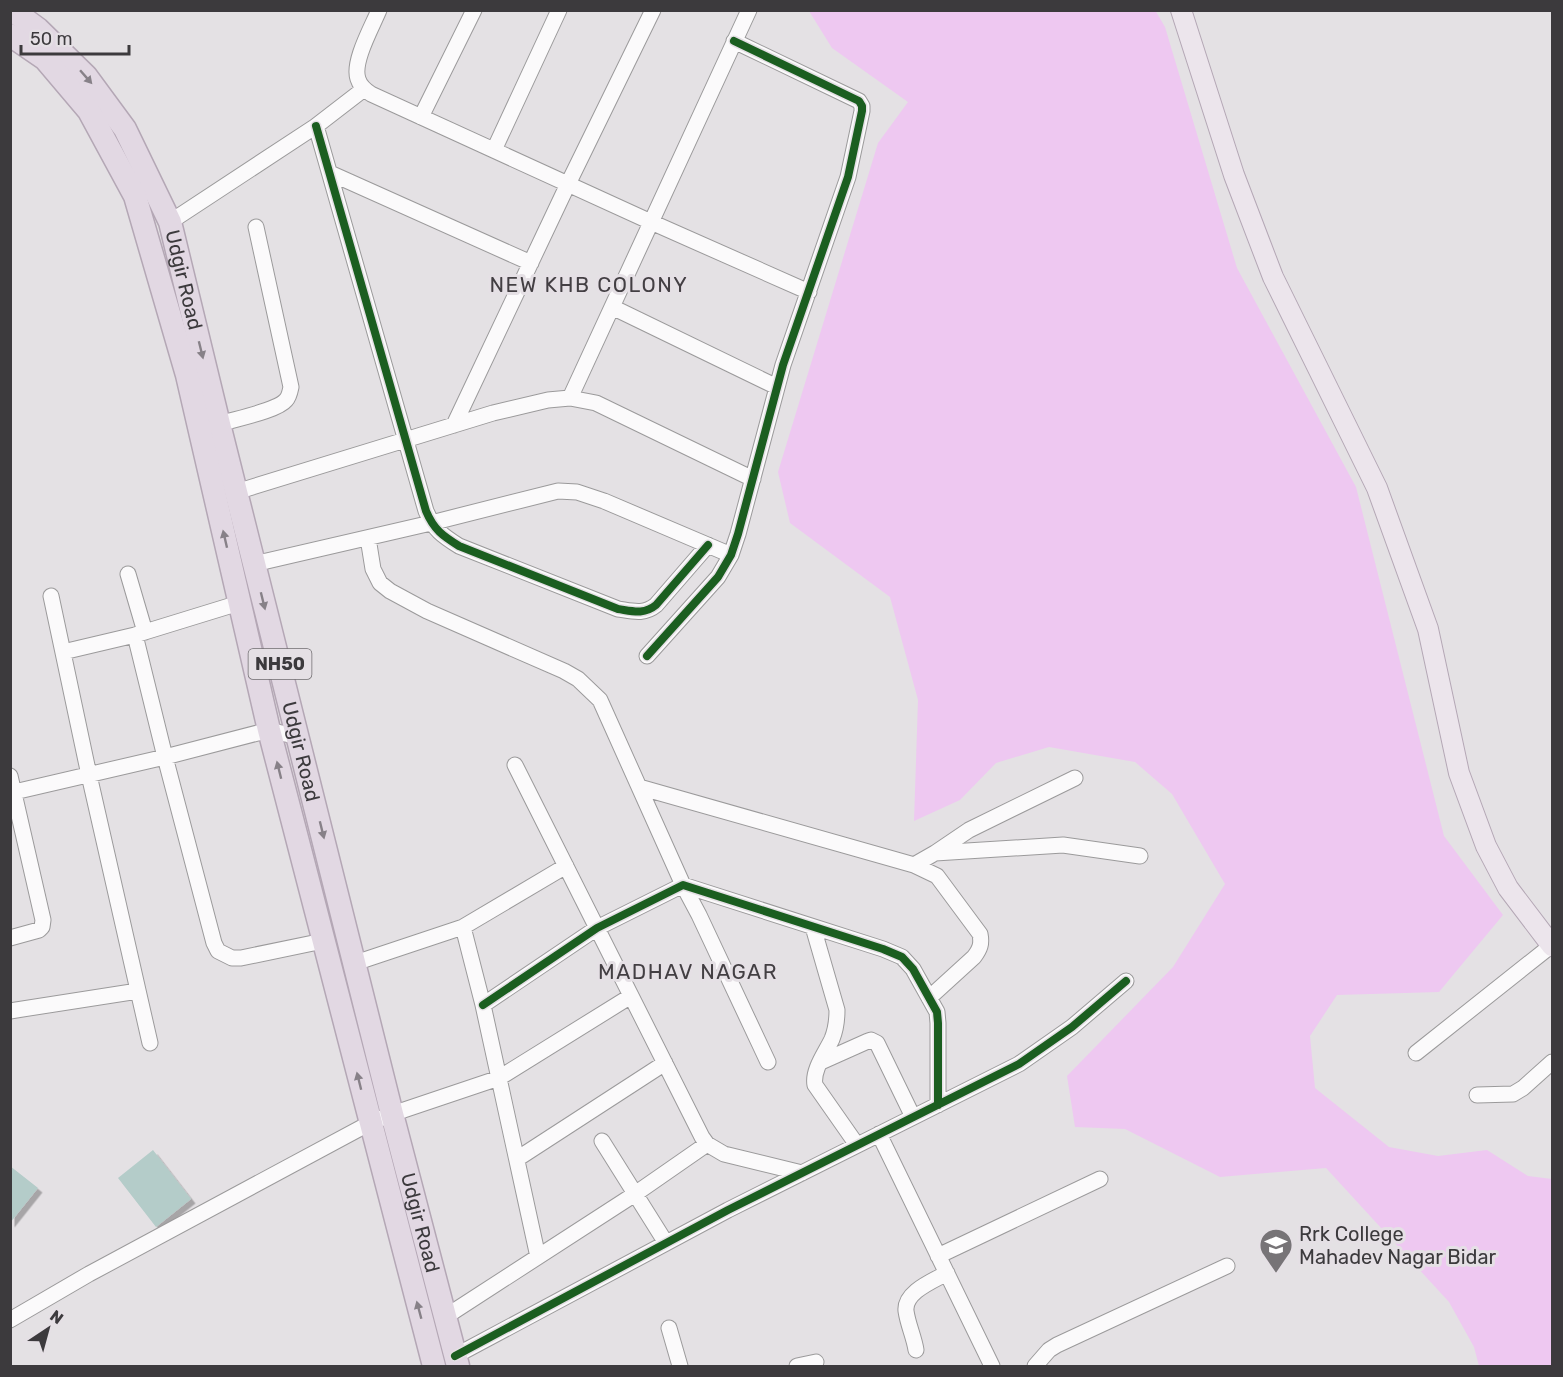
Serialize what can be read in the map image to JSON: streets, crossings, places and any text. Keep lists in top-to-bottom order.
{
  "streets": {
    "highway": ["Udgir Road", "NH50"]
  },
  "districts": ["NEW KHB COLONY", "MADHAV NAGAR"],
  "places": {
    "school or university": ["Rrk College Mahadev Nagar Bidar"]
  },
  "scale_bar": "50 m",
  "north": "top right"
}
